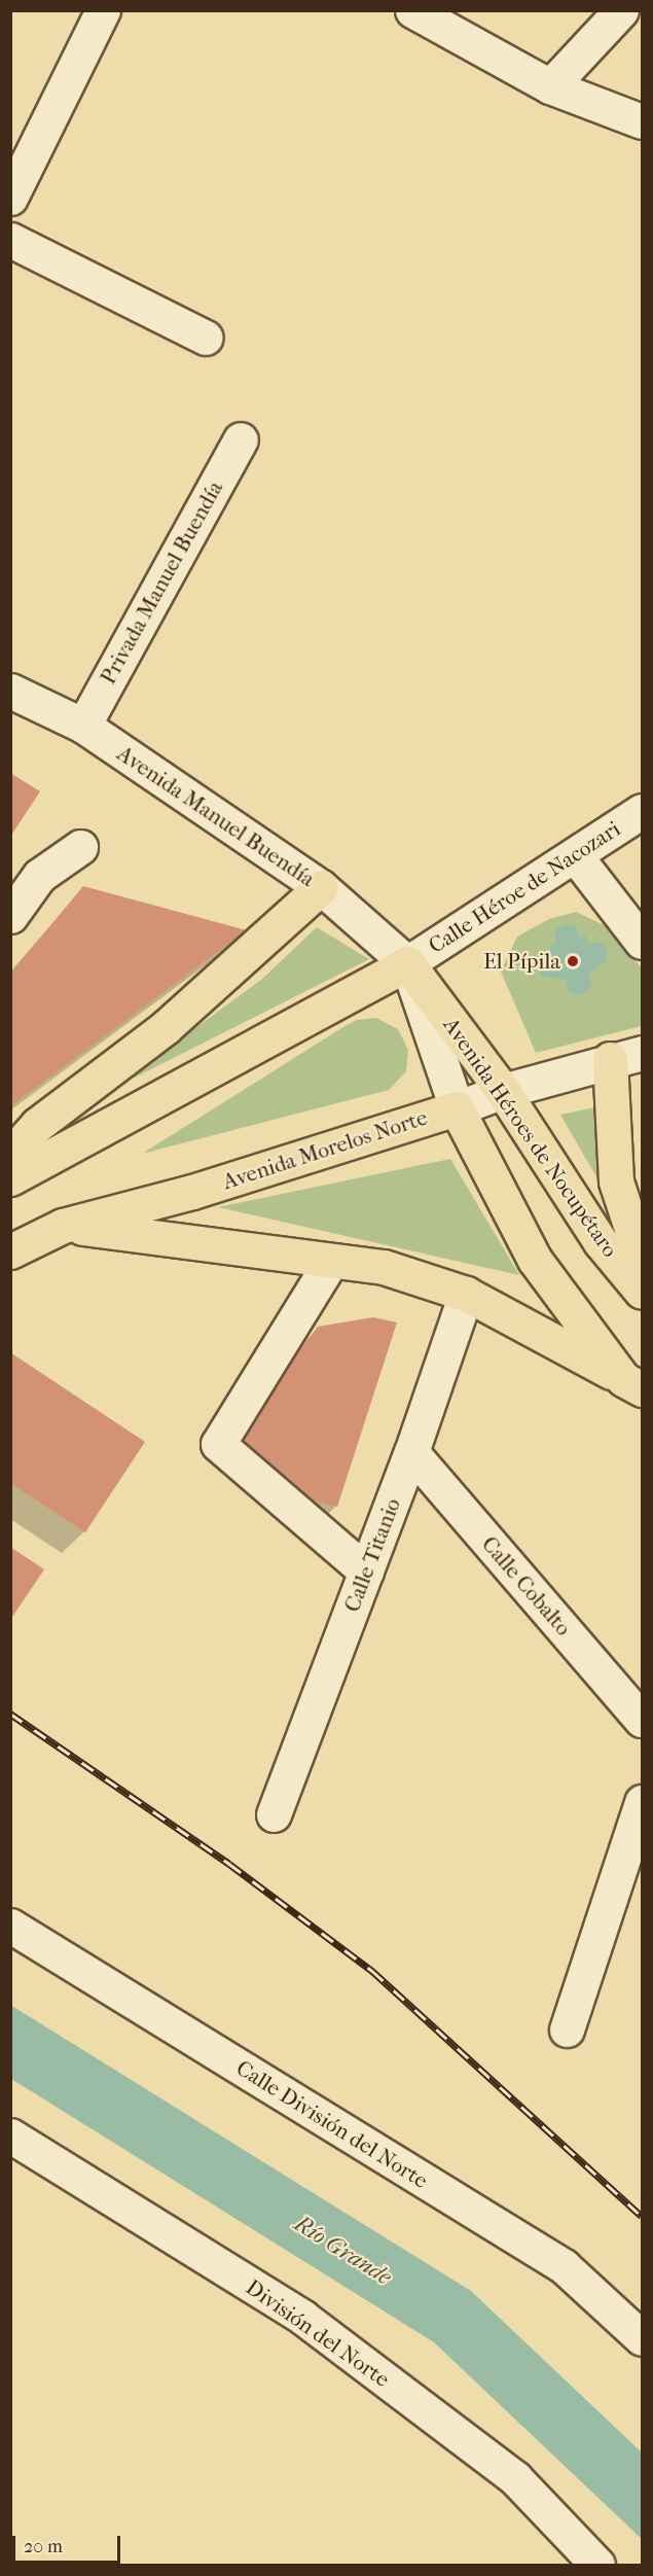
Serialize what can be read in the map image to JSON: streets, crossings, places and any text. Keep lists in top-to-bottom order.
{
  "streets": {
    "main road": ["Avenida Héroes de Nocupétaro", "Avenida Morelos Norte"],
    "street": [
      "Privada Manuel Buendía",
      "Avenida Manuel Buendía",
      "Calle Héroe de Nacozari",
      "Calle Titanio",
      "Calle Cobalto",
      "Calle División del Norte",
      "División del Norte"
    ]
  },
  "crossings": [
    ["Privada Manuel Buendía", "Avenida Manuel Buendía"],
    ["Avenida Manuel Buendía", "Calle Héroe de Nacozari"],
    ["Avenida Manuel Buendía", "Avenida Héroes de Nocupétaro"],
    ["Calle Héroe de Nacozari", "Avenida Héroes de Nocupétaro"],
    ["Avenida Héroes de Nocupétaro", "Avenida Morelos Norte"],
    ["Calle Titanio", "Calle Cobalto"]
  ],
  "water": ["Río Grande"],
  "places": ["El Pípila"],
  "scale_bar": "20 m"
}
